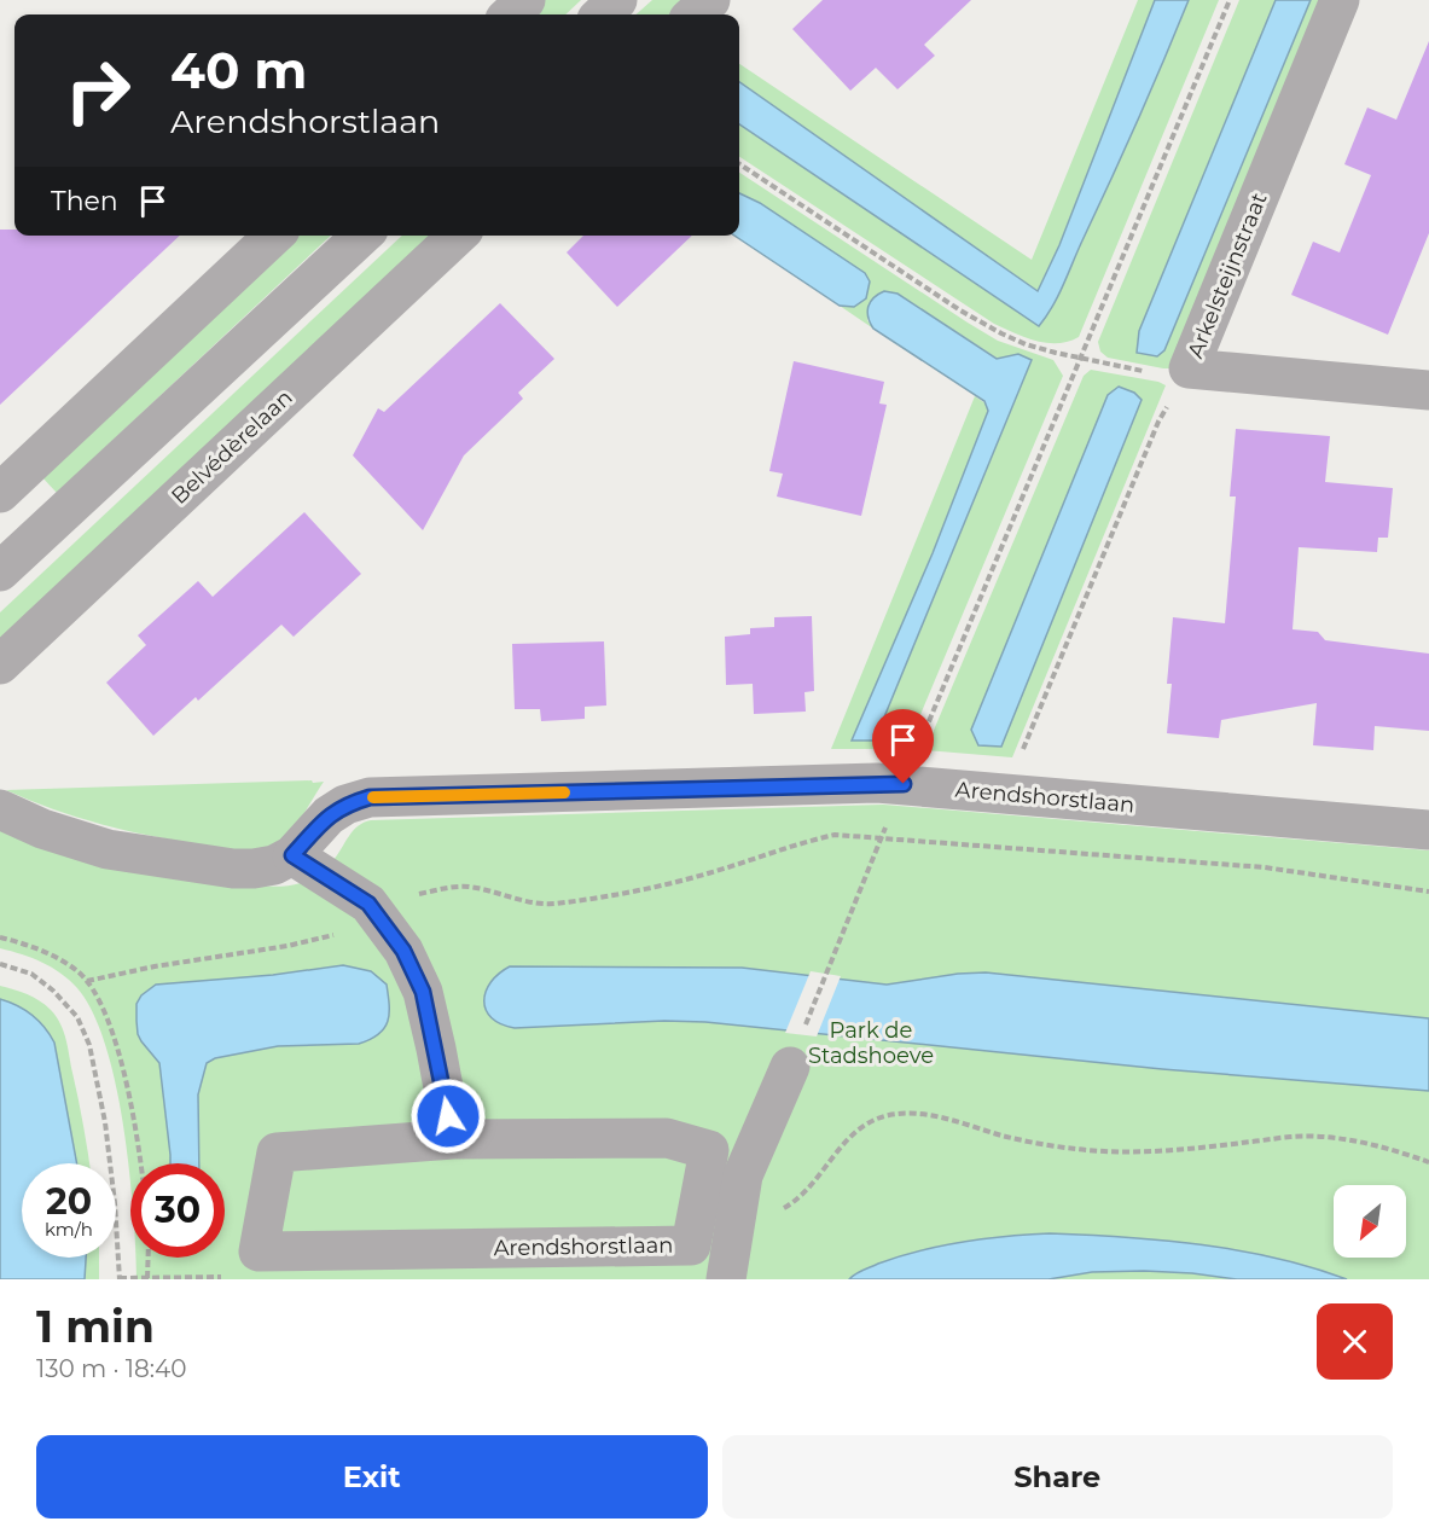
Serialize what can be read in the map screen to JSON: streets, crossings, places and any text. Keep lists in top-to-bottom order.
{
  "streets": {
    "street": ["Arkelsteijnstraat", "Belvédèrelaan", "Arendshorstlaan"]
  },
  "parks": ["Park de Stadshoeve"],
  "north": "bottom left",
  "page": {
    "turn": ["40 m", "Arendshorstlaan"],
    "then": "Then",
    "speed": "20 km/h",
    "limit": "30",
    "heading": ["1 min", "130 m · 18:40"],
    "buttons": ["Exit", "Share"]
  }
}
